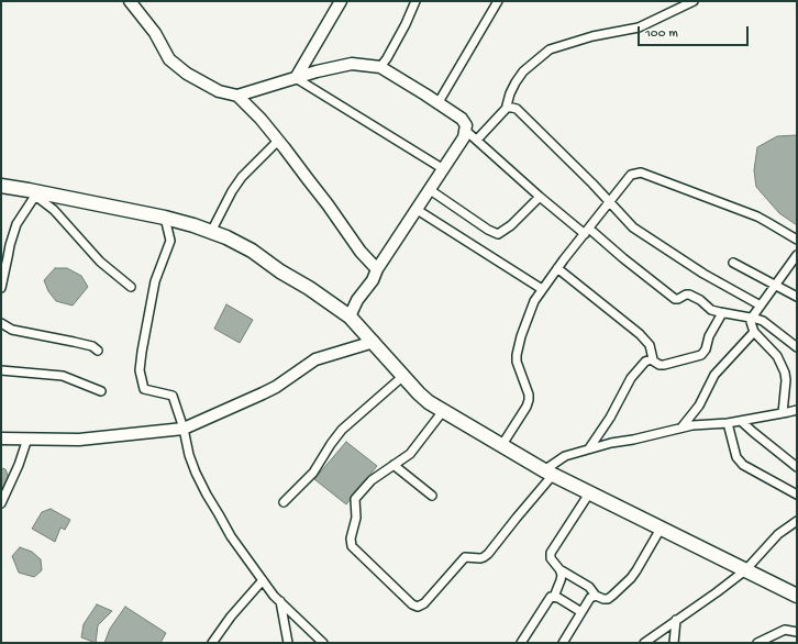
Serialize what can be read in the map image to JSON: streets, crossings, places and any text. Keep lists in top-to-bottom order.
{
  "scale_bar": "100 m"
}
